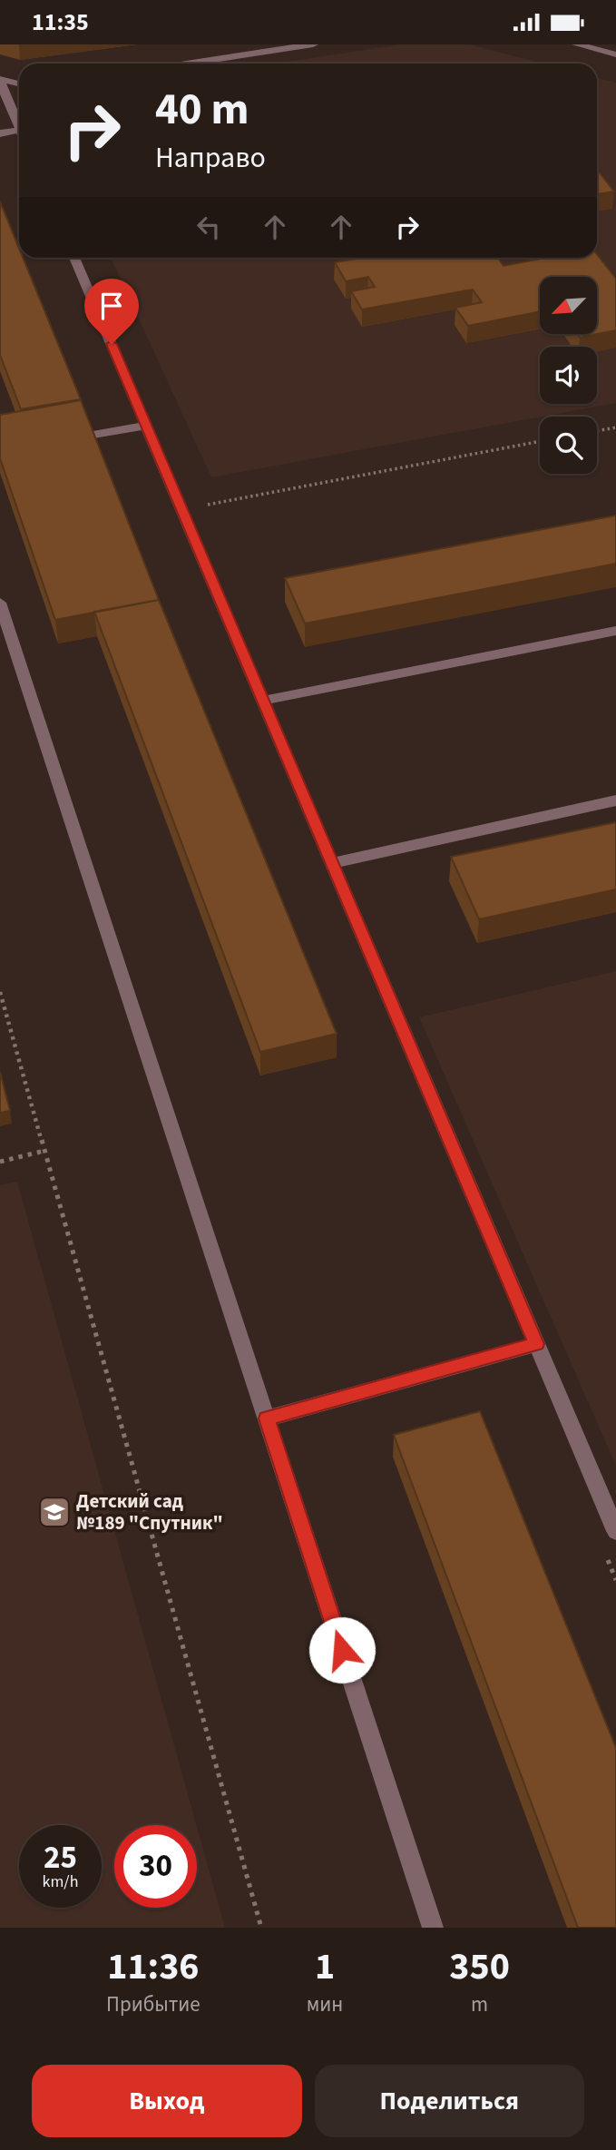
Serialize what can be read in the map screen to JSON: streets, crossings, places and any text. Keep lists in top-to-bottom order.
{
  "places": {
    "school or university": ["Детский сад №189 \"Спутник\""]
  },
  "north": "bottom left",
  "page": {
    "status": "11:35",
    "turn": ["40 m", "Направо"],
    "speed": "25 km/h",
    "limit": "30",
    "eta": [
      "11:36",
      "Прибытие",
      "1",
      "мин",
      "350",
      "m"
    ],
    "buttons": ["Выход", "Поделиться"]
  }
}
